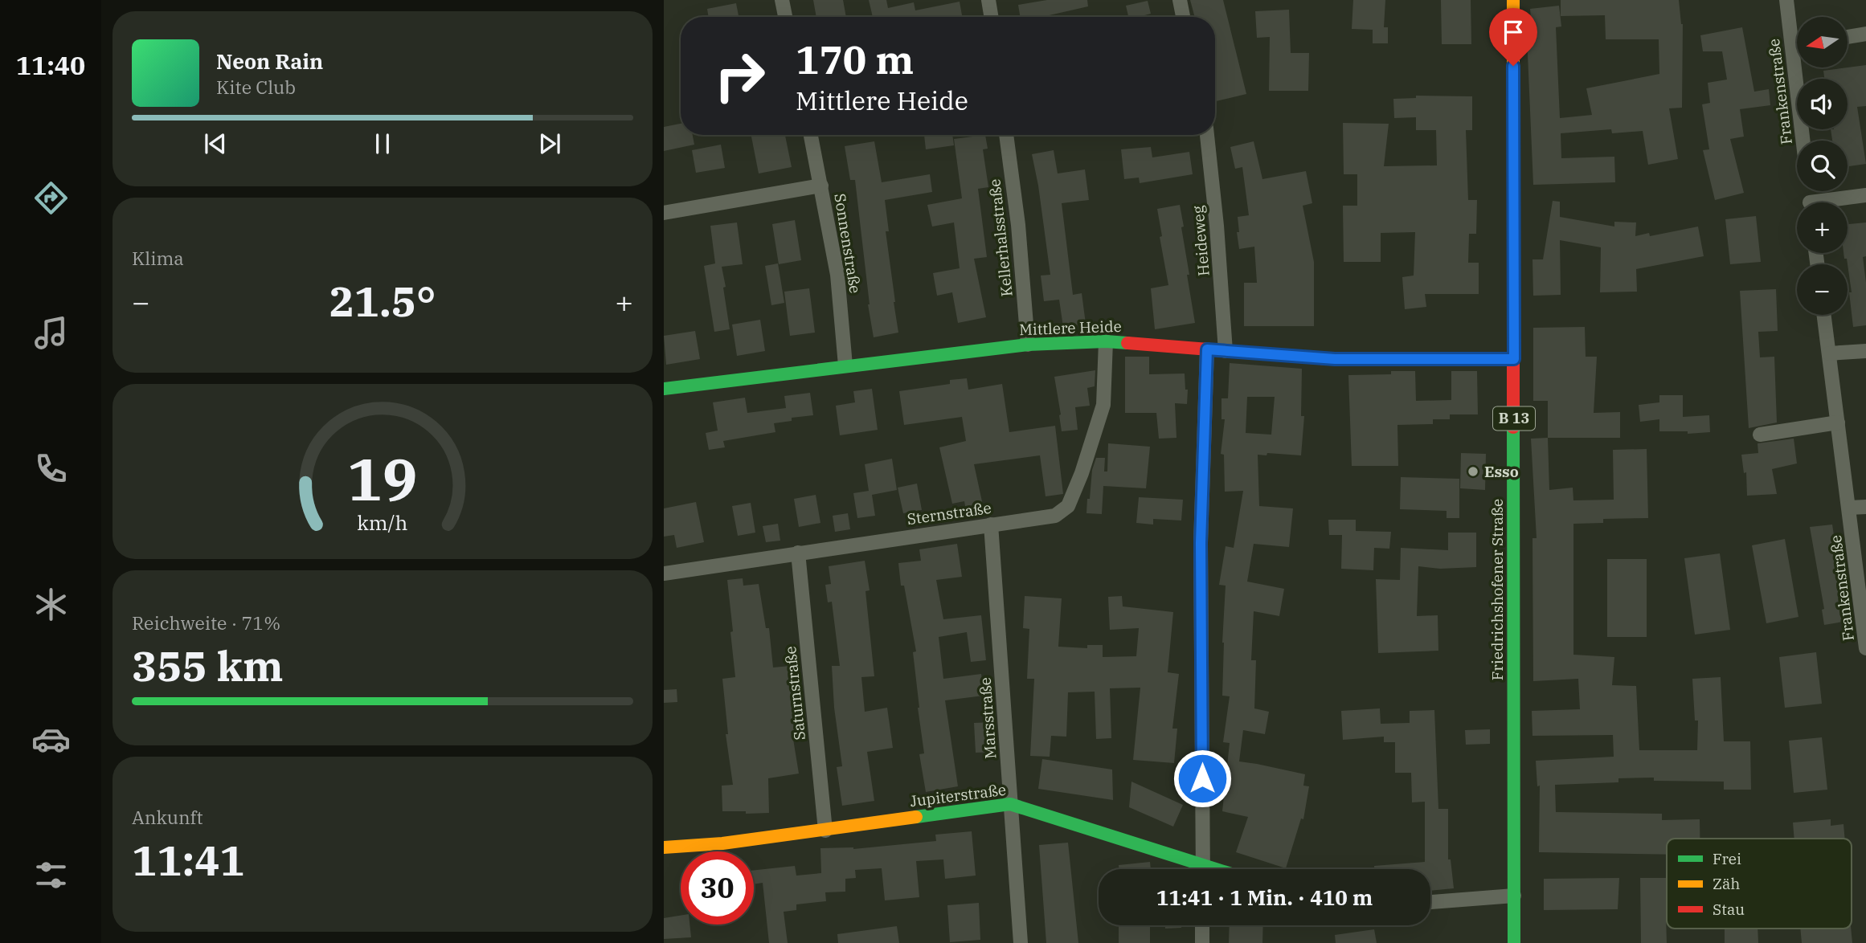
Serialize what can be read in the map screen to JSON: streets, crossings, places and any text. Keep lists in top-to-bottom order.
{
  "streets": {
    "street": [
      "Frankenstraße",
      "Kellerhalsstraße",
      "Heideweg",
      "Sonnenstraße",
      "Mittlere Heide",
      "B 13",
      "Sternstraße",
      "Friedrichshofener Straße",
      "Saturnstraße",
      "Marsstraße",
      "Jupiterstraße"
    ]
  },
  "crossings": [
    ["Kellerhalsstraße", "Mittlere Heide"],
    ["Heideweg", "Mittlere Heide"],
    ["Sonnenstraße", "Mittlere Heide"],
    ["Mittlere Heide", "Sternstraße"],
    ["Mittlere Heide", "Friedrichshofener Straße"],
    ["Sternstraße", "Saturnstraße"],
    ["Sternstraße", "Marsstraße"],
    ["Saturnstraße", "Jupiterstraße"],
    ["Marsstraße", "Jupiterstraße"]
  ],
  "places": ["Esso"],
  "legend": ["Frei", "Zäh", "Stau"],
  "north": "left",
  "page": {
    "tabs": "11:40",
    "map_buttons": ["+", "−"],
    "turn": ["170 m", "Mittlere Heide"],
    "song": ["Neon Rain", "Kite Club"],
    "tile": [
      "Klima",
      ["Reichweite · 71%", "355 km"],
      ["Ankunft", "11:41"]
    ],
    "heat": ["−", "21.5°", "+"],
    "limit": "30",
    "trip": "11:41 · 1 Min. · 410 m",
    "gauge": ["19", "km/h"]
  }
}
